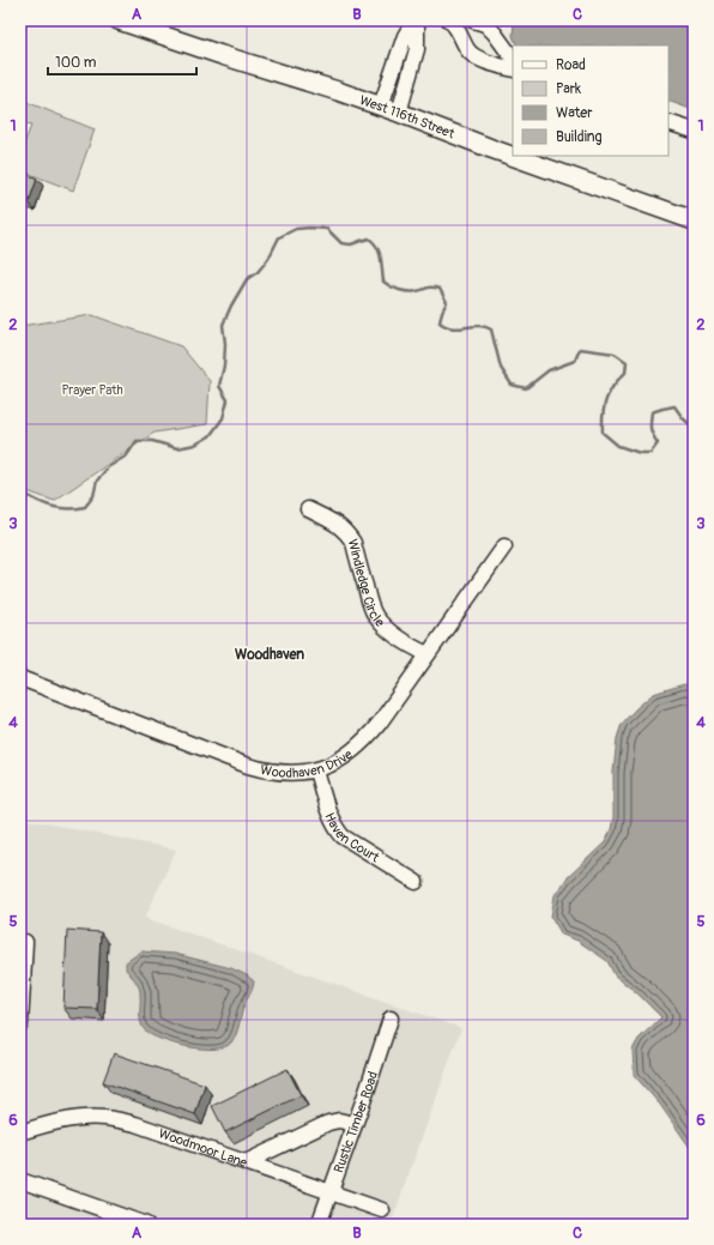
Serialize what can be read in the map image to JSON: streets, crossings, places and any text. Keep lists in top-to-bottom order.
{
  "streets": {
    "main road": ["West 116th Street"],
    "street": [
      "Windledge Circle",
      "Woodhaven Drive",
      "Haven Court",
      "Rustic Timber Road",
      "Woodmoor Lane"
    ]
  },
  "crossings": [
    ["Windledge Circle", "Woodhaven Drive"],
    ["Woodhaven Drive", "Haven Court"],
    ["Rustic Timber Road", "Woodmoor Lane"]
  ],
  "districts": ["Woodhaven"],
  "parks": ["Prayer Path"],
  "legend": [
    "Road",
    "Park",
    "Water",
    "Building"
  ],
  "scale_bar": "100 m",
  "grid": {
    "columns": ["A", "B", "C"],
    "rows": [
      "1",
      "2",
      "3",
      "4",
      "5",
      "6"
    ]
  }
}
